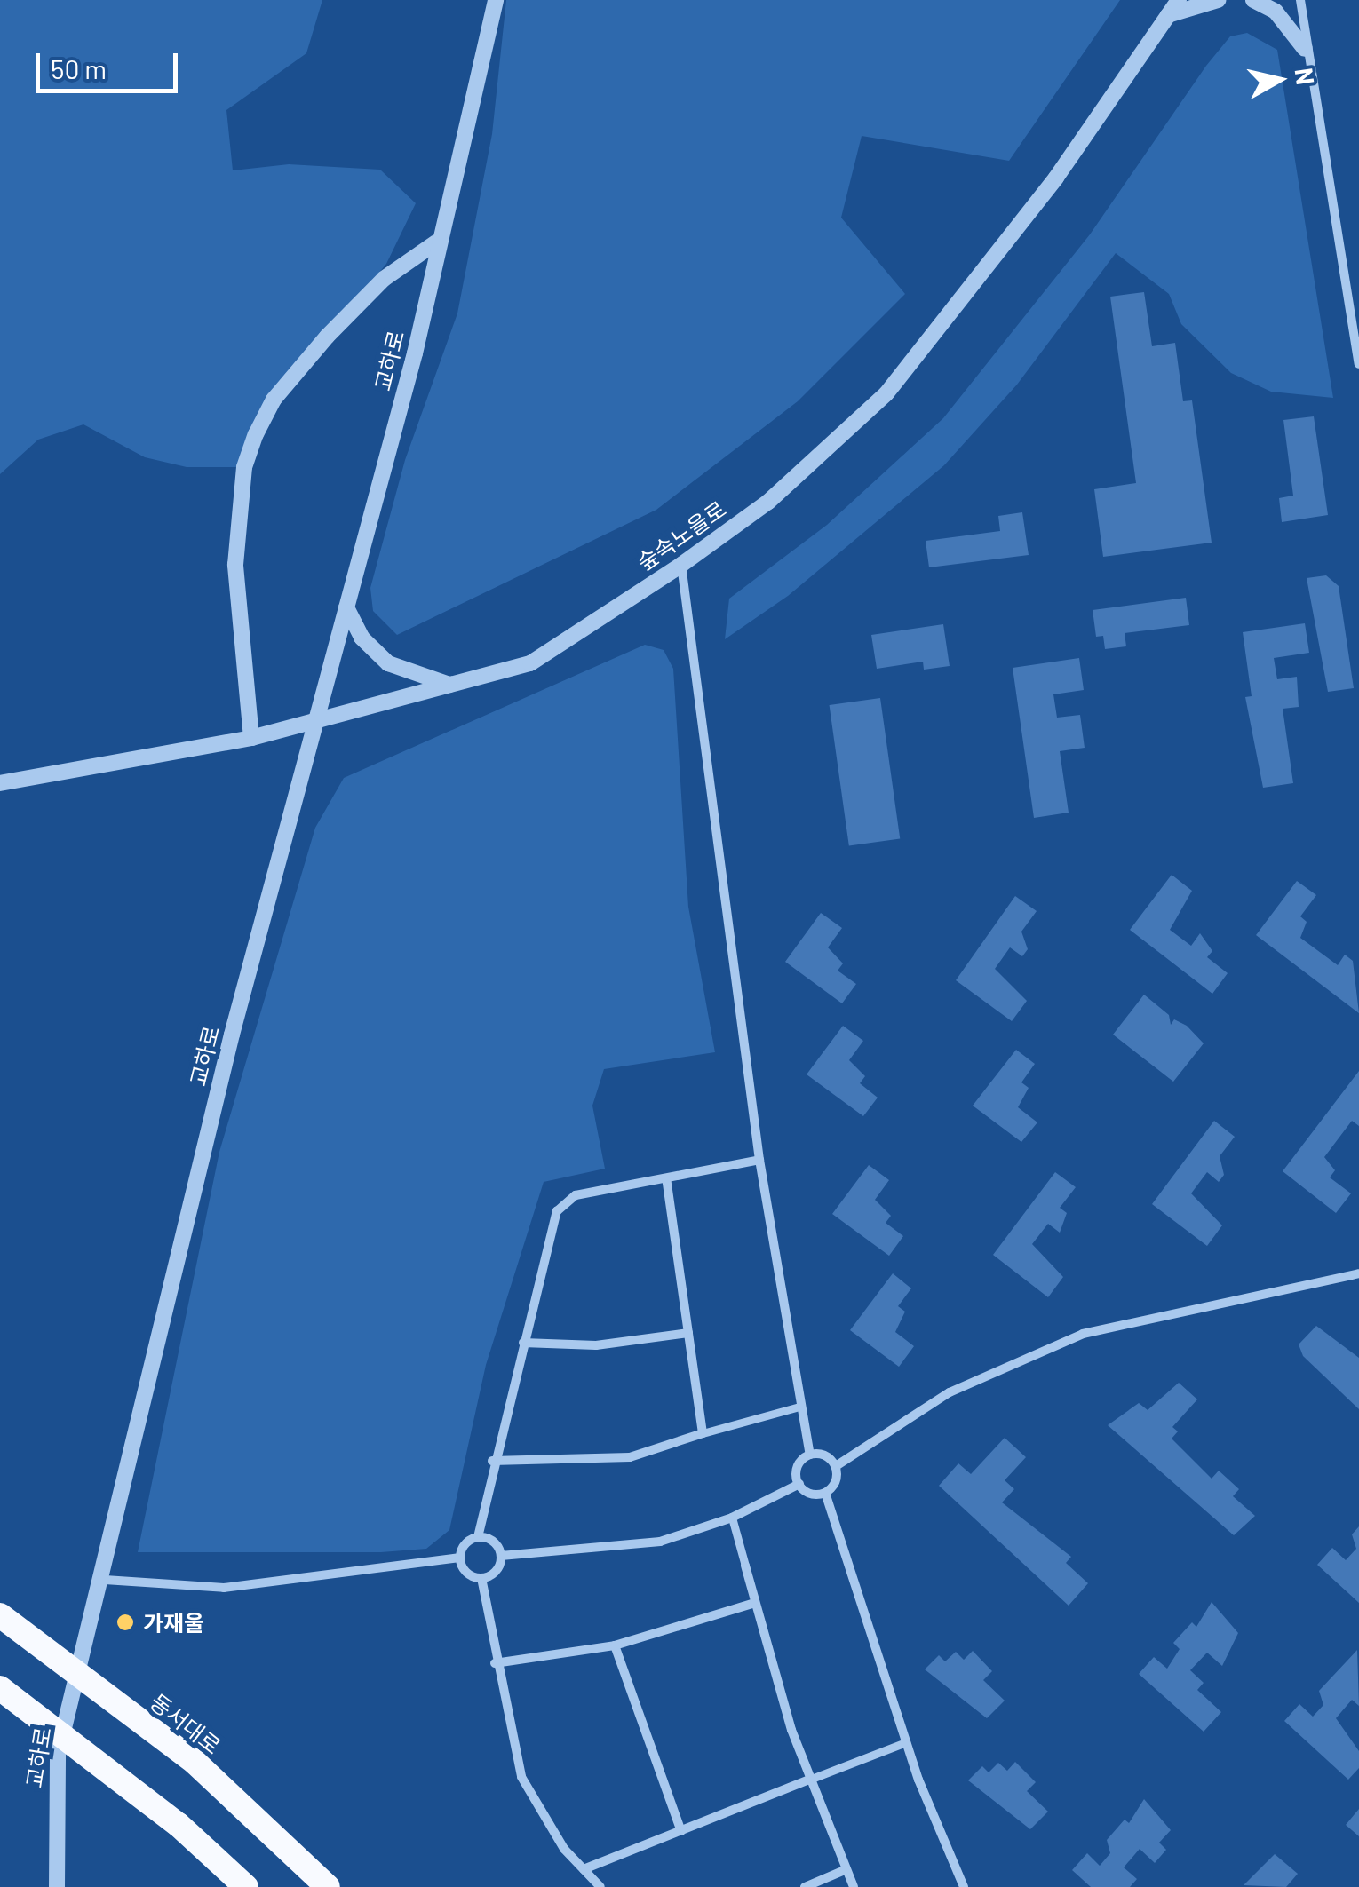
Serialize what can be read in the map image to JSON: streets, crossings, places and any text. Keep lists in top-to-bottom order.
{
  "streets": {
    "highway": ["동서대로"],
    "street": ["교하로", "숲속노을로"]
  },
  "crossings": [
    ["교하로", "숲속노을로"]
  ],
  "places": ["가재울"],
  "scale_bar": "50 m",
  "north": "right"
}
